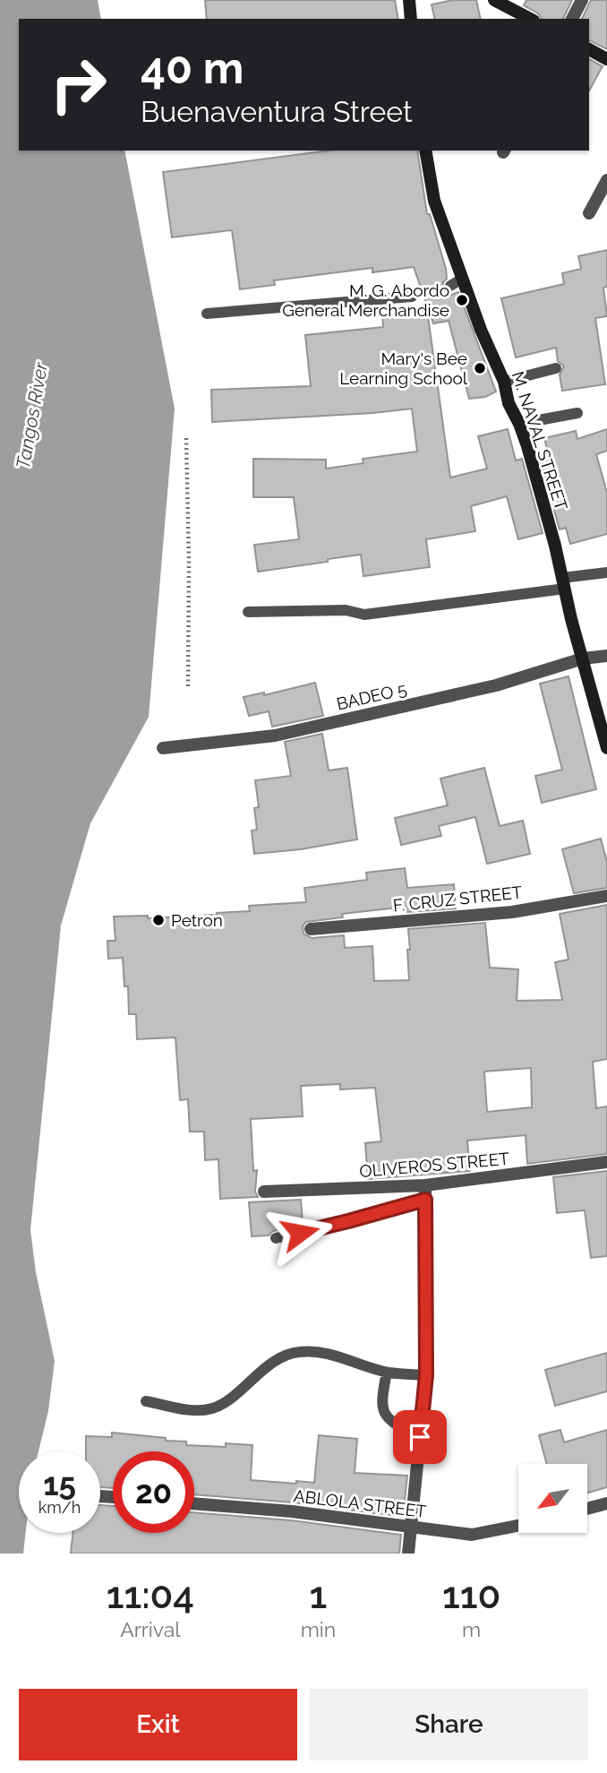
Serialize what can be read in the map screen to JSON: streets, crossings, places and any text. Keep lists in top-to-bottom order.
{
  "streets": {
    "main road": ["M. NAVAL STREET"],
    "street": [
      "BADEO 5",
      "F. CRUZ STREET",
      "OLIVEROS STREET",
      "ABLOLA STREET"
    ]
  },
  "crossings": [
    ["M. NAVAL STREET", "BADEO 5"]
  ],
  "water": ["Tangos River"],
  "places": ["M. G. Abordo General Merchandise", "Mary's Bee Learning School", "Petron"],
  "north": "bottom left",
  "page": {
    "turn": ["40 m", "Buenaventura Street"],
    "speed": "15 km/h",
    "limit": "20",
    "eta": [
      "11:04",
      "Arrival",
      "1",
      "min",
      "110",
      "m"
    ],
    "buttons": ["Exit", "Share"]
  }
}
